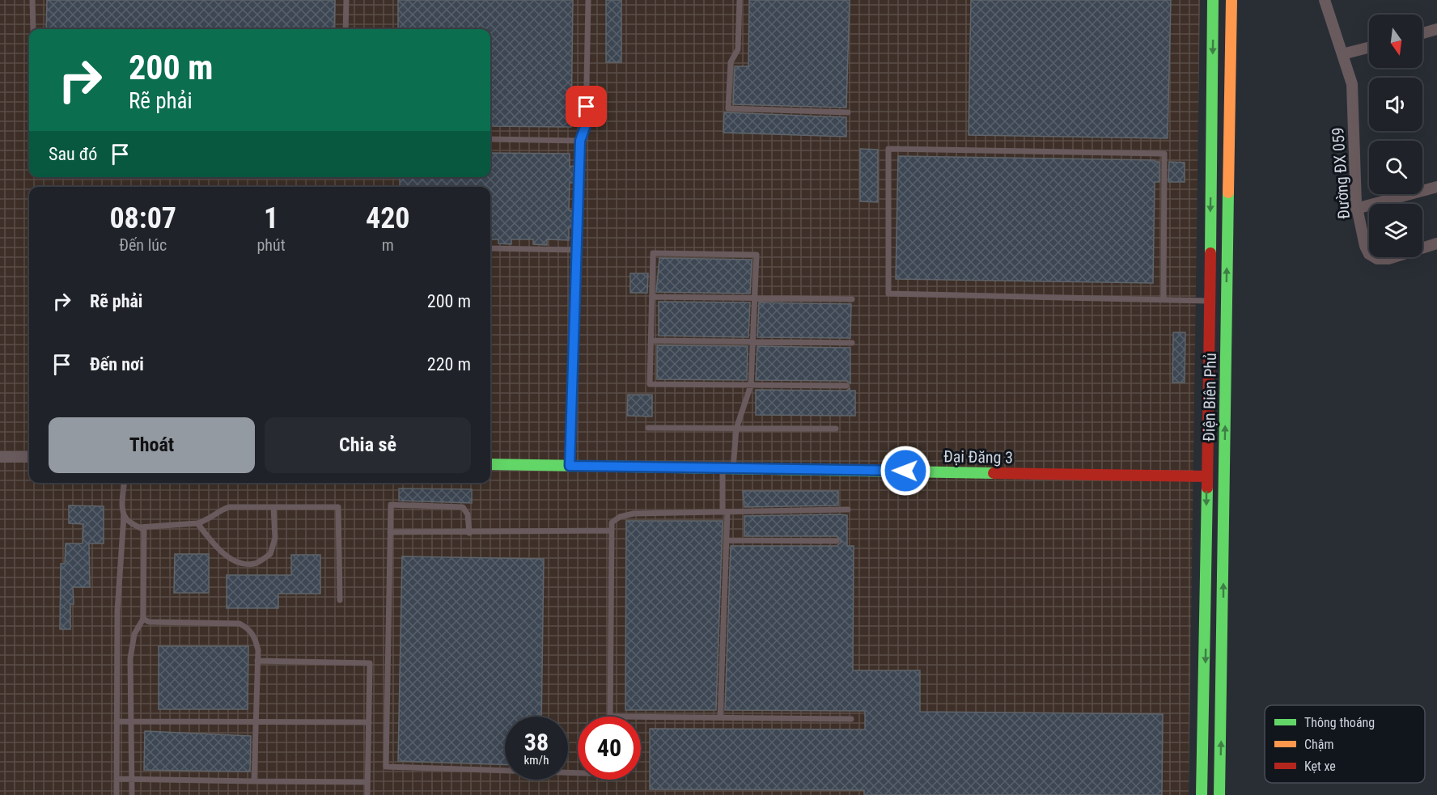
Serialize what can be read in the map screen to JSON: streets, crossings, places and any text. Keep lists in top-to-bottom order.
{
  "streets": {
    "main road": ["Điện Biên Phủ", "Đại Đăng 3"],
    "street": ["Đường ĐX 059"]
  },
  "crossings": [
    ["Điện Biên Phủ", "Đại Đăng 3"]
  ],
  "legend": ["Thông thoáng", "Chậm", "Kẹt xe"],
  "north": "bottom",
  "page": {
    "turn": ["200 m", "Rẽ phải"],
    "then": "Sau đó",
    "eta": [
      "08:07",
      "Đến lúc",
      "1",
      "phút",
      "420",
      "m"
    ],
    "list": [
      {
        "name": "Rẽ phải",
        "value": "200 m"
      },
      {
        "name": "Đến nơi",
        "value": "220 m"
      }
    ],
    "buttons": ["Thoát", "Chia sẻ"],
    "speed": "38 km/h",
    "limit": "40"
  }
}
